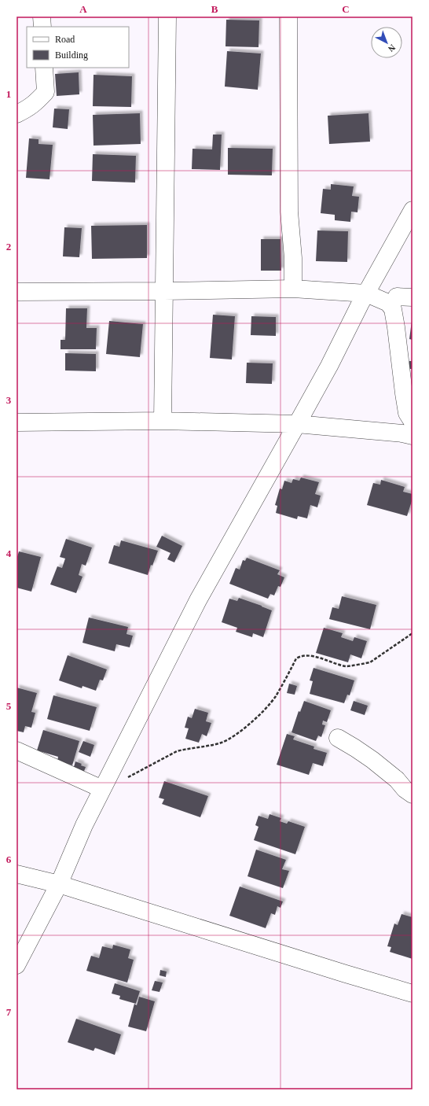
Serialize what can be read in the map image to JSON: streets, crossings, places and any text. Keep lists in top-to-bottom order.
{
  "legend": ["Road", "Building"],
  "north": "bottom right",
  "grid": {
    "columns": ["A", "B", "C"],
    "rows": [
      "1",
      "2",
      "3",
      "4",
      "5",
      "6",
      "7"
    ]
  }
}
